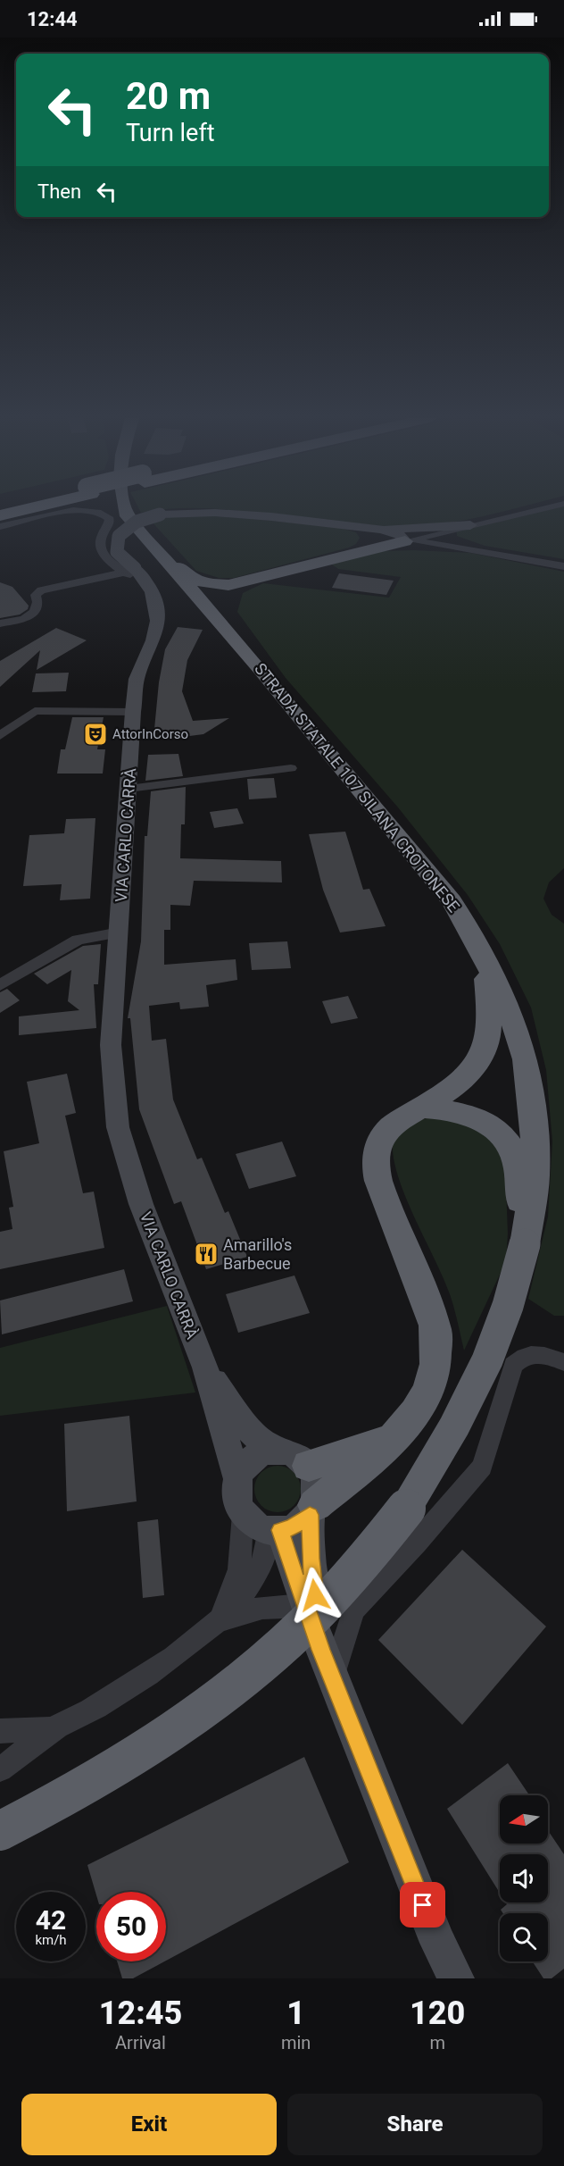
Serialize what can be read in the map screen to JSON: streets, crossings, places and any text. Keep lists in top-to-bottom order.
{
  "streets": {
    "highway": ["STRADA STATALE 107 SILANA CROTONESE"],
    "main road": ["VIA CARLO CARRÀ"]
  },
  "places": {
    "theatre": ["AttorInCorso"],
    "restaurant": ["Amarillo's Barbecue"]
  },
  "north": "left",
  "page": {
    "status": "12:44",
    "turn": ["20 m", "Turn left"],
    "then": "Then",
    "speed": "42 km/h",
    "limit": "50",
    "eta": [
      "12:45",
      "Arrival",
      "1",
      "min",
      "120",
      "m"
    ],
    "buttons": ["Exit", "Share"]
  }
}
